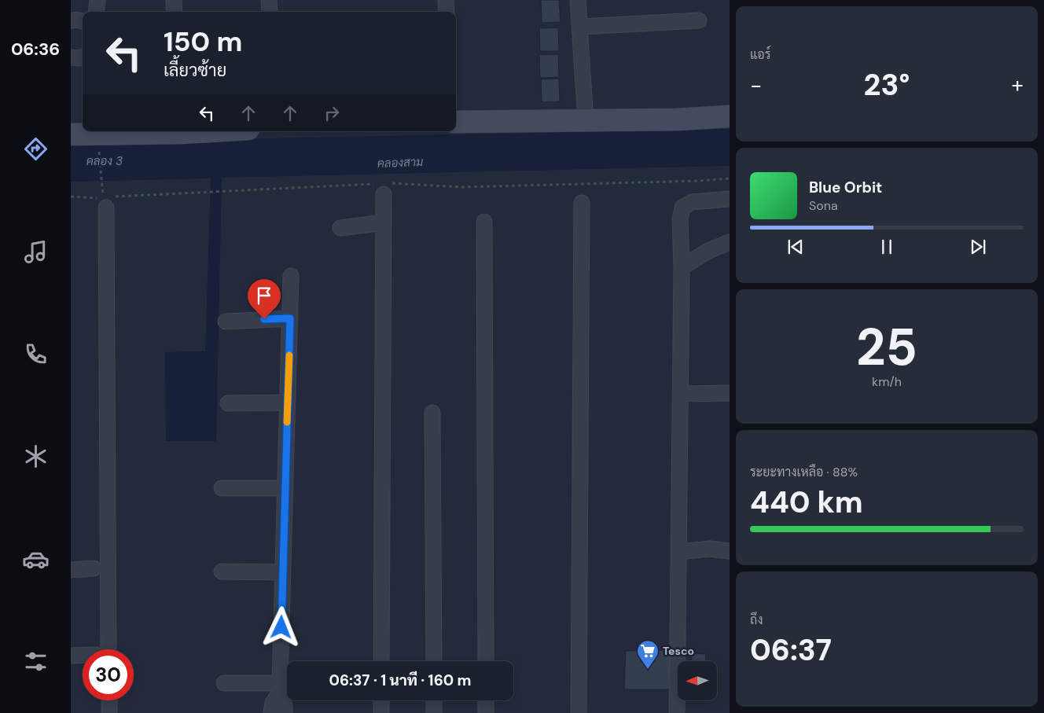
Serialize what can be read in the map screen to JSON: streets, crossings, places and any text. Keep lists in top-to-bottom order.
{
  "water": ["คลอง 3", "คลองสาม"],
  "places": {
    "supermarket": ["Tesco"]
  },
  "north": "left",
  "page": {
    "tabs": "06:36",
    "tile": [
      "แอร์",
      ["25", "km/h"],
      ["ระยะทางเหลือ · 88%", "440 km"],
      ["ถึง", "06:37"]
    ],
    "turn": ["150 m", "เลี้ยวซ้าย"],
    "heat": ["−", "23°", "+"],
    "song": ["Blue Orbit", "Sona"],
    "limit": "30",
    "trip": "06:37 · 1 นาที · 160 m"
  }
}
